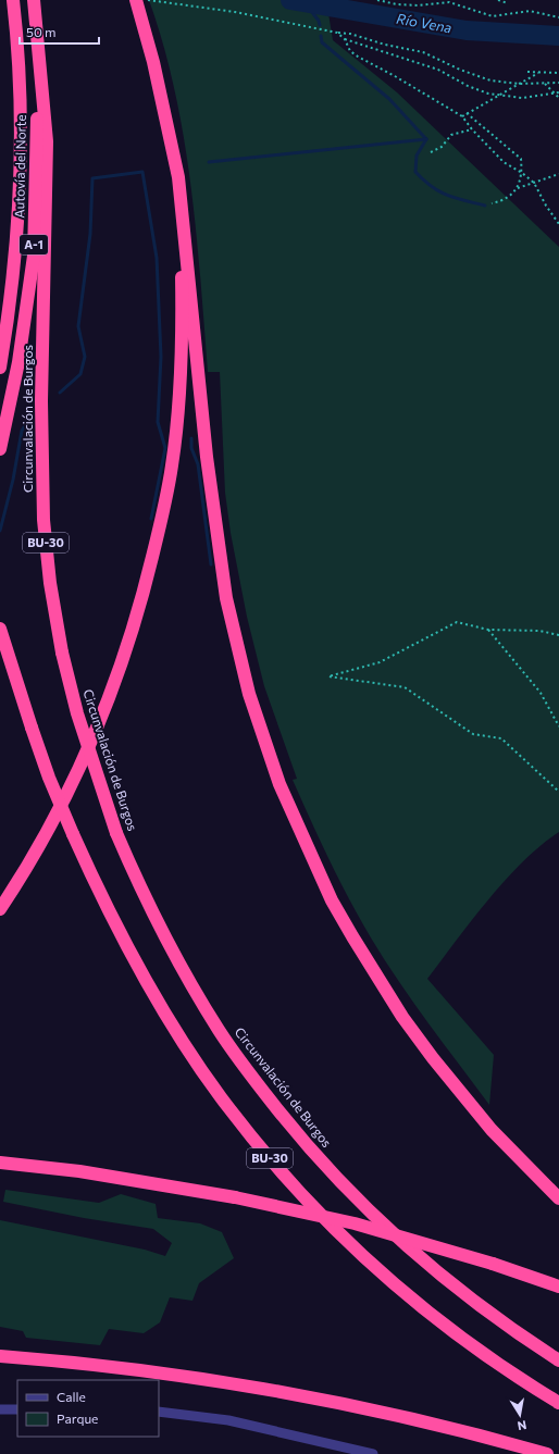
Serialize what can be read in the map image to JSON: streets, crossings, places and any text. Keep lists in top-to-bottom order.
{
  "streets": {
    "highway": [
      "Autovía del Norte",
      "A-1",
      "Circunvalación de Burgos",
      "BU-30"
    ]
  },
  "crossings": [
    ["Autovía del Norte", "Circunvalación de Burgos"]
  ],
  "water": ["Río Vena"],
  "legend": ["Calle", "Parque"],
  "scale_bar": "50 m",
  "north": "bottom"
}
